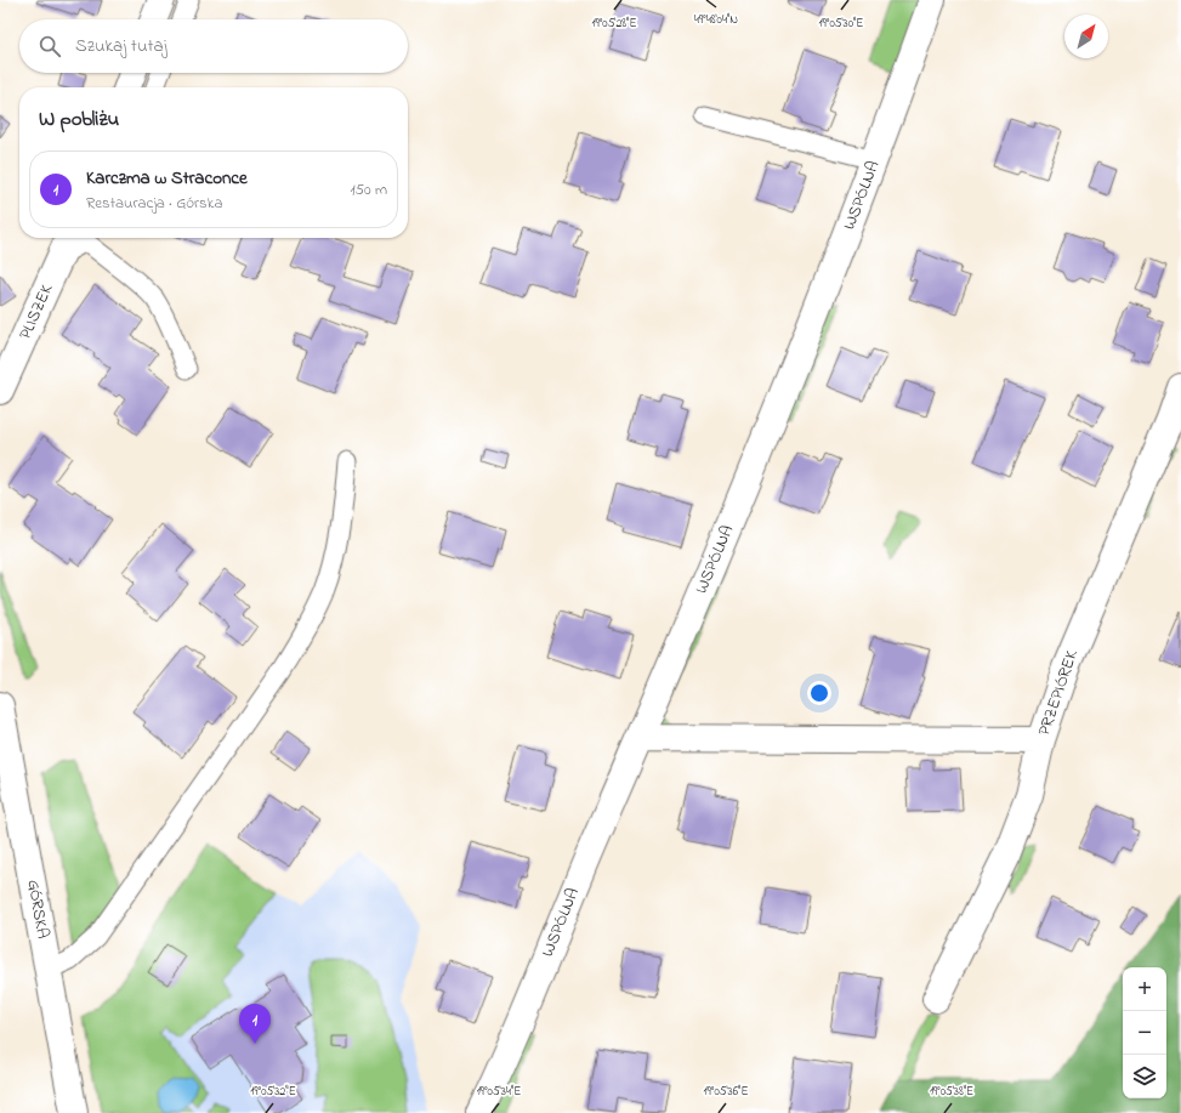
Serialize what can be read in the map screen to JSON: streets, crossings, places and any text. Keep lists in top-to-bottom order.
{
  "streets": {
    "street": [
      "WSPÓLNA",
      "PLISZEK",
      "PRZEPIÓREK",
      "GÓRSKA"
    ]
  },
  "north": "top right",
  "page": {
    "search": "Szukaj tutaj",
    "heading": "W pobliżu",
    "list": [
      {
        "mark": "1",
        "name": "Karczma w Straconce",
        "note": "Restauracja · Górska",
        "value": "150 m"
      }
    ],
    "map_buttons": ["+", "−"],
    "pins": "1"
  },
  "coordinates": [
    "49°48'04\"N",
    "19°05'28\"E",
    "19°05'30\"E",
    "19°05'32\"E",
    "19°05'34\"E",
    "19°05'36\"E",
    "19°05'38\"E"
  ]
}
